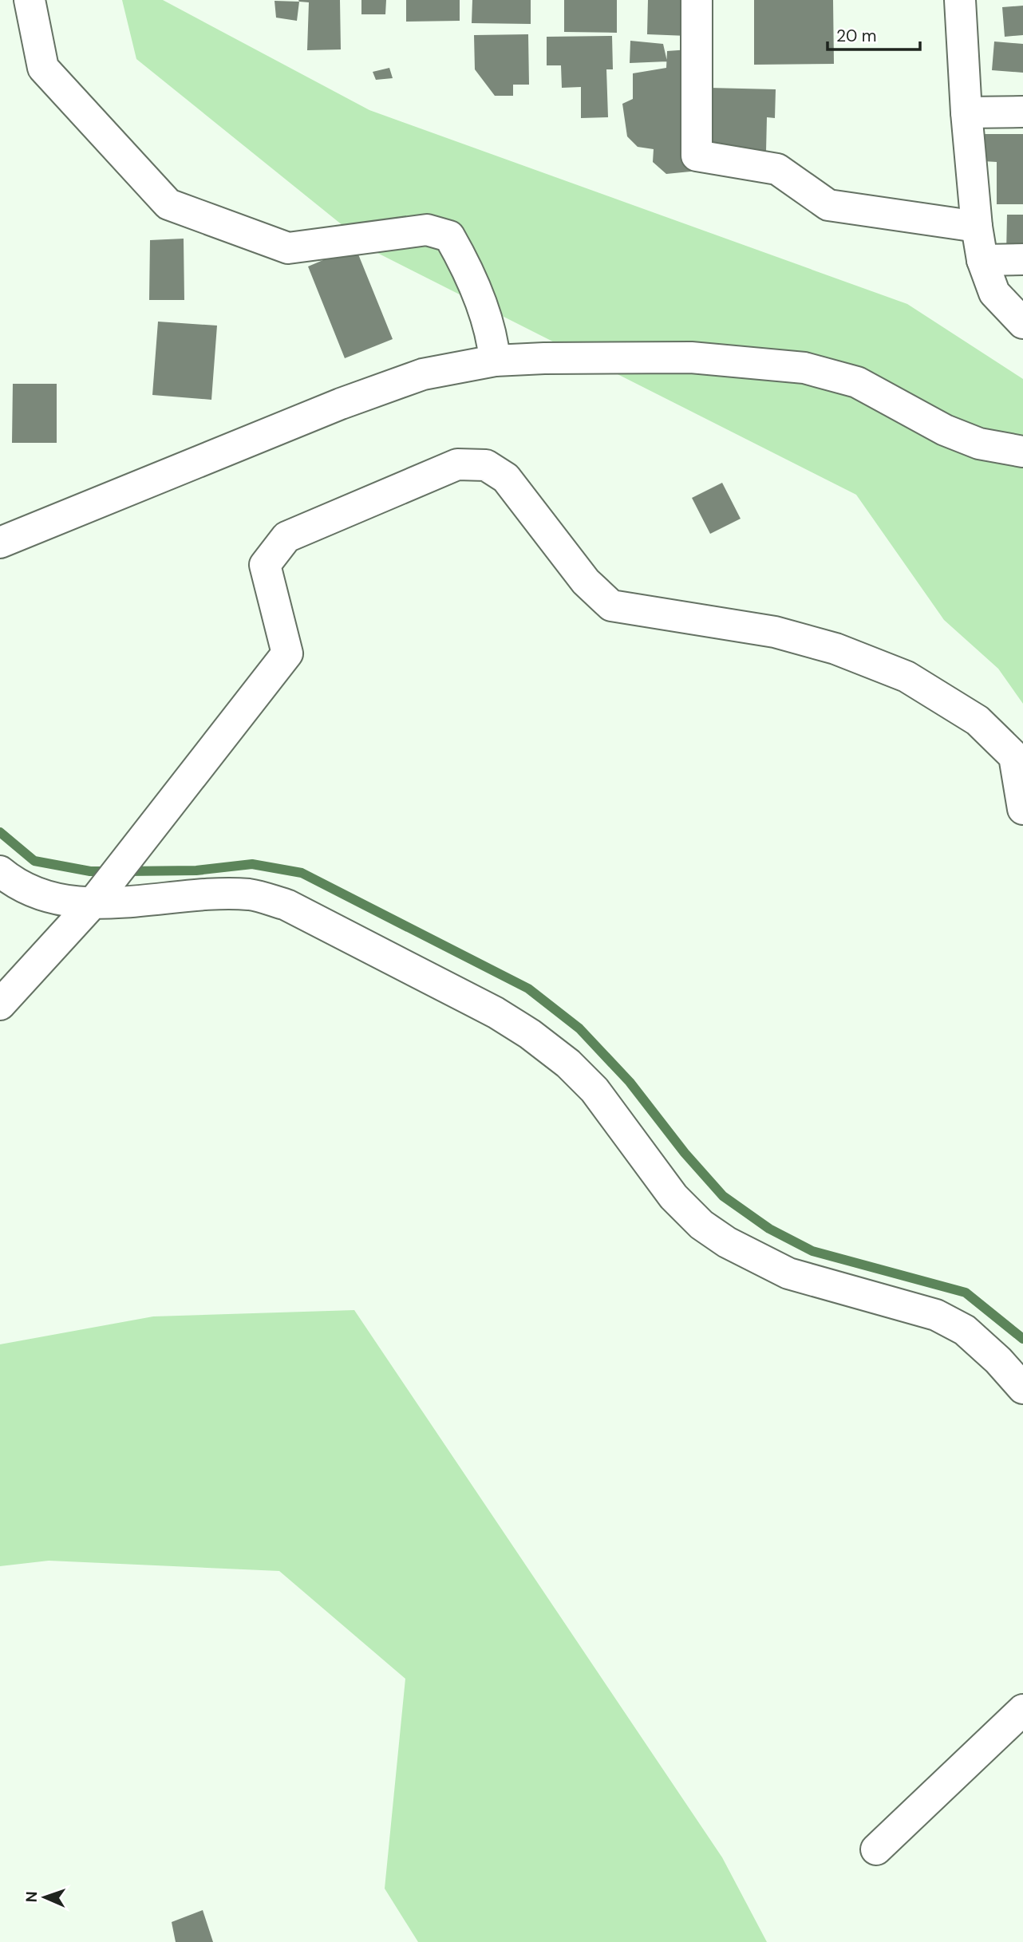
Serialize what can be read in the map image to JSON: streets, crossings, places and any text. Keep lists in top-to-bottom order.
{
  "scale_bar": "20 m",
  "north": "left"
}
